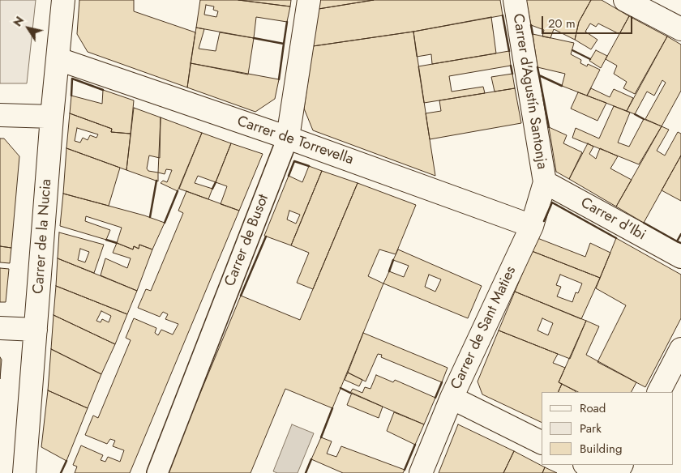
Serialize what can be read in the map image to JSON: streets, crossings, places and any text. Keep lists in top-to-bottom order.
{
  "streets": {
    "street": [
      "Carrer d'Agustín Santonja",
      "Carrer de Torrevella",
      "Carrer d'Ibi",
      "Carrer de la Nucia",
      "Carrer de Busot",
      "Carrer de Sant Maties"
    ]
  },
  "crossings": [
    ["Carrer d'Agustín Santonja", "Carrer d'Ibi"],
    ["Carrer d'Agustín Santonja", "Carrer de Sant Maties"],
    ["Carrer de Torrevella", "Carrer de la Nucia"],
    ["Carrer de Torrevella", "Carrer de Busot"],
    ["Carrer de Torrevella", "Carrer de Sant Maties"],
    ["Carrer d'Ibi", "Carrer de Sant Maties"]
  ],
  "legend": ["Road", "Park", "Building"],
  "scale_bar": "20 m",
  "north": "top left"
}
